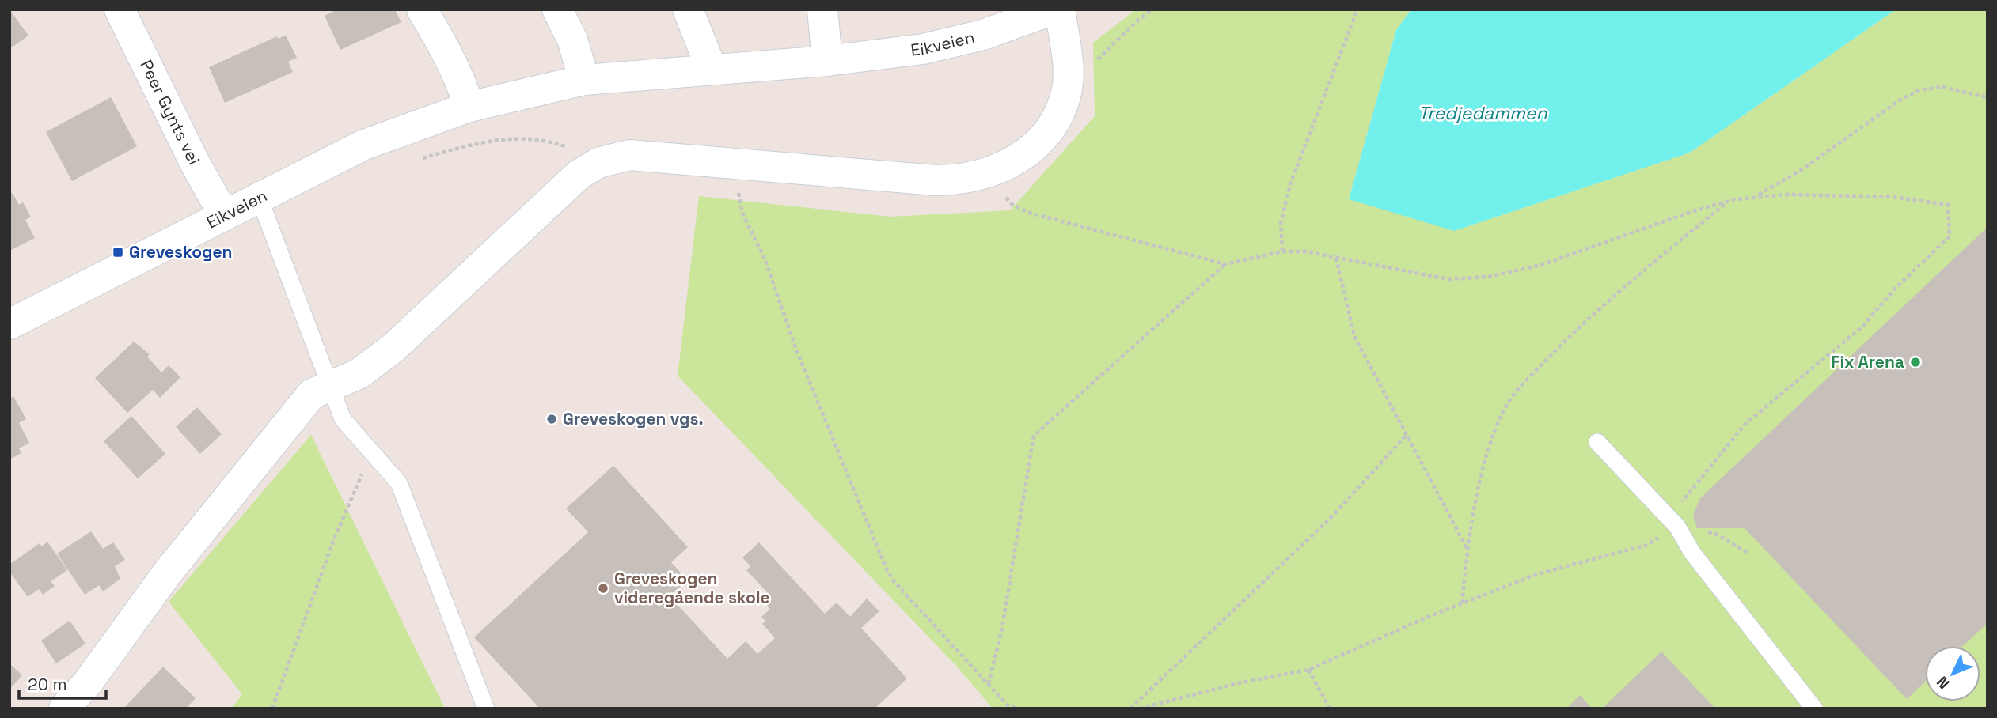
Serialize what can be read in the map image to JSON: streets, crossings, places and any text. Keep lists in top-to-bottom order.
{
  "streets": {
    "street": ["Eikveien", "Peer Gynts vei"]
  },
  "crossings": [
    ["Eikveien", "Peer Gynts vei"]
  ],
  "water": ["Tredjedammen"],
  "places": {
    "transit": ["Greveskogen"],
    "other": ["Fix Arena", "Greveskogen vgs.", "Greveskogen videregående skole"]
  },
  "scale_bar": "20 m",
  "north": "bottom left"
}
